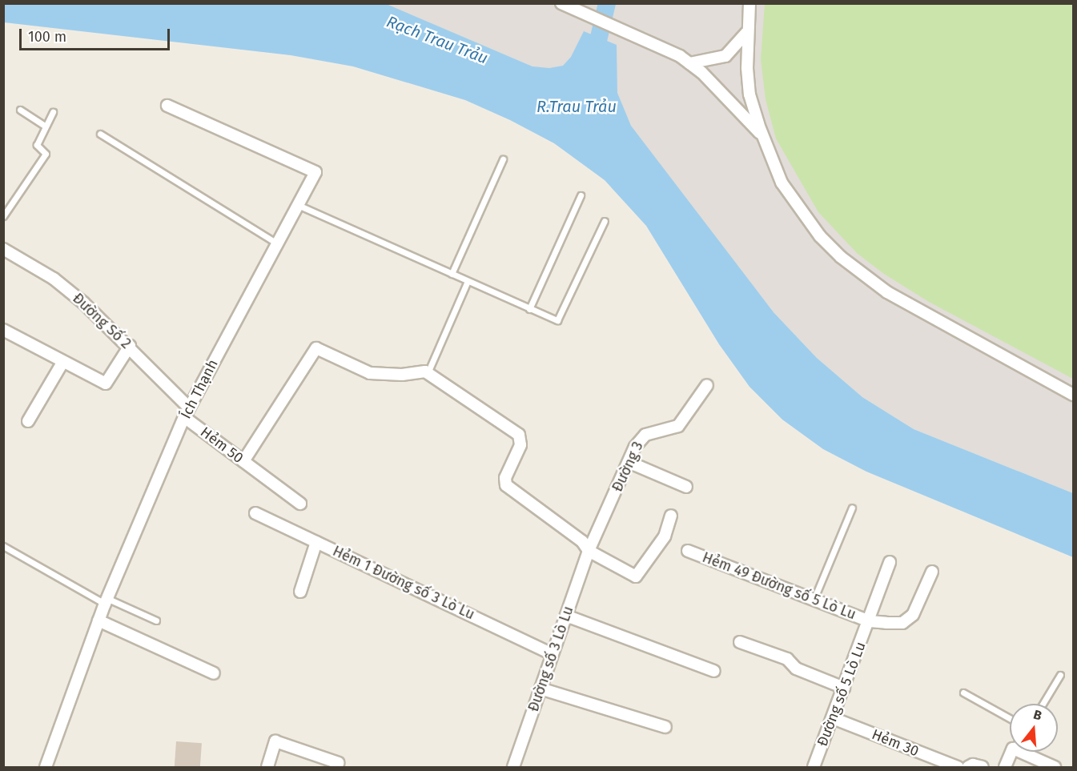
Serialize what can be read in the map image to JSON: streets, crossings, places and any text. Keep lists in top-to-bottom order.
{
  "streets": {
    "street": [
      "Đường Số 2",
      "Ích Thạnh",
      "Hẻm 50",
      "Đường 3",
      "Hẻm 1 Đường số 3 Lò Lu",
      "Hẻm 49 Đường số 5 Lò Lu",
      "Đường số 3 Lò Lu",
      "Đường số 5 Lò Lu",
      "Hẻm 30"
    ]
  },
  "crossings": [
    ["Đường Số 2", "Ích Thạnh"],
    ["Đường Số 2", "Hẻm 50"],
    ["Ích Thạnh", "Hẻm 50"],
    ["Đường 3", "Đường số 3 Lò Lu"],
    ["Hẻm 1 Đường số 3 Lò Lu", "Đường số 3 Lò Lu"],
    ["Hẻm 49 Đường số 5 Lò Lu", "Đường số 5 Lò Lu"],
    ["Đường số 5 Lò Lu", "Hẻm 30"]
  ],
  "water": ["Rạch Trau Trảu", "R.Trau Trảu"],
  "scale_bar": "100 m",
  "north": "top"
}
